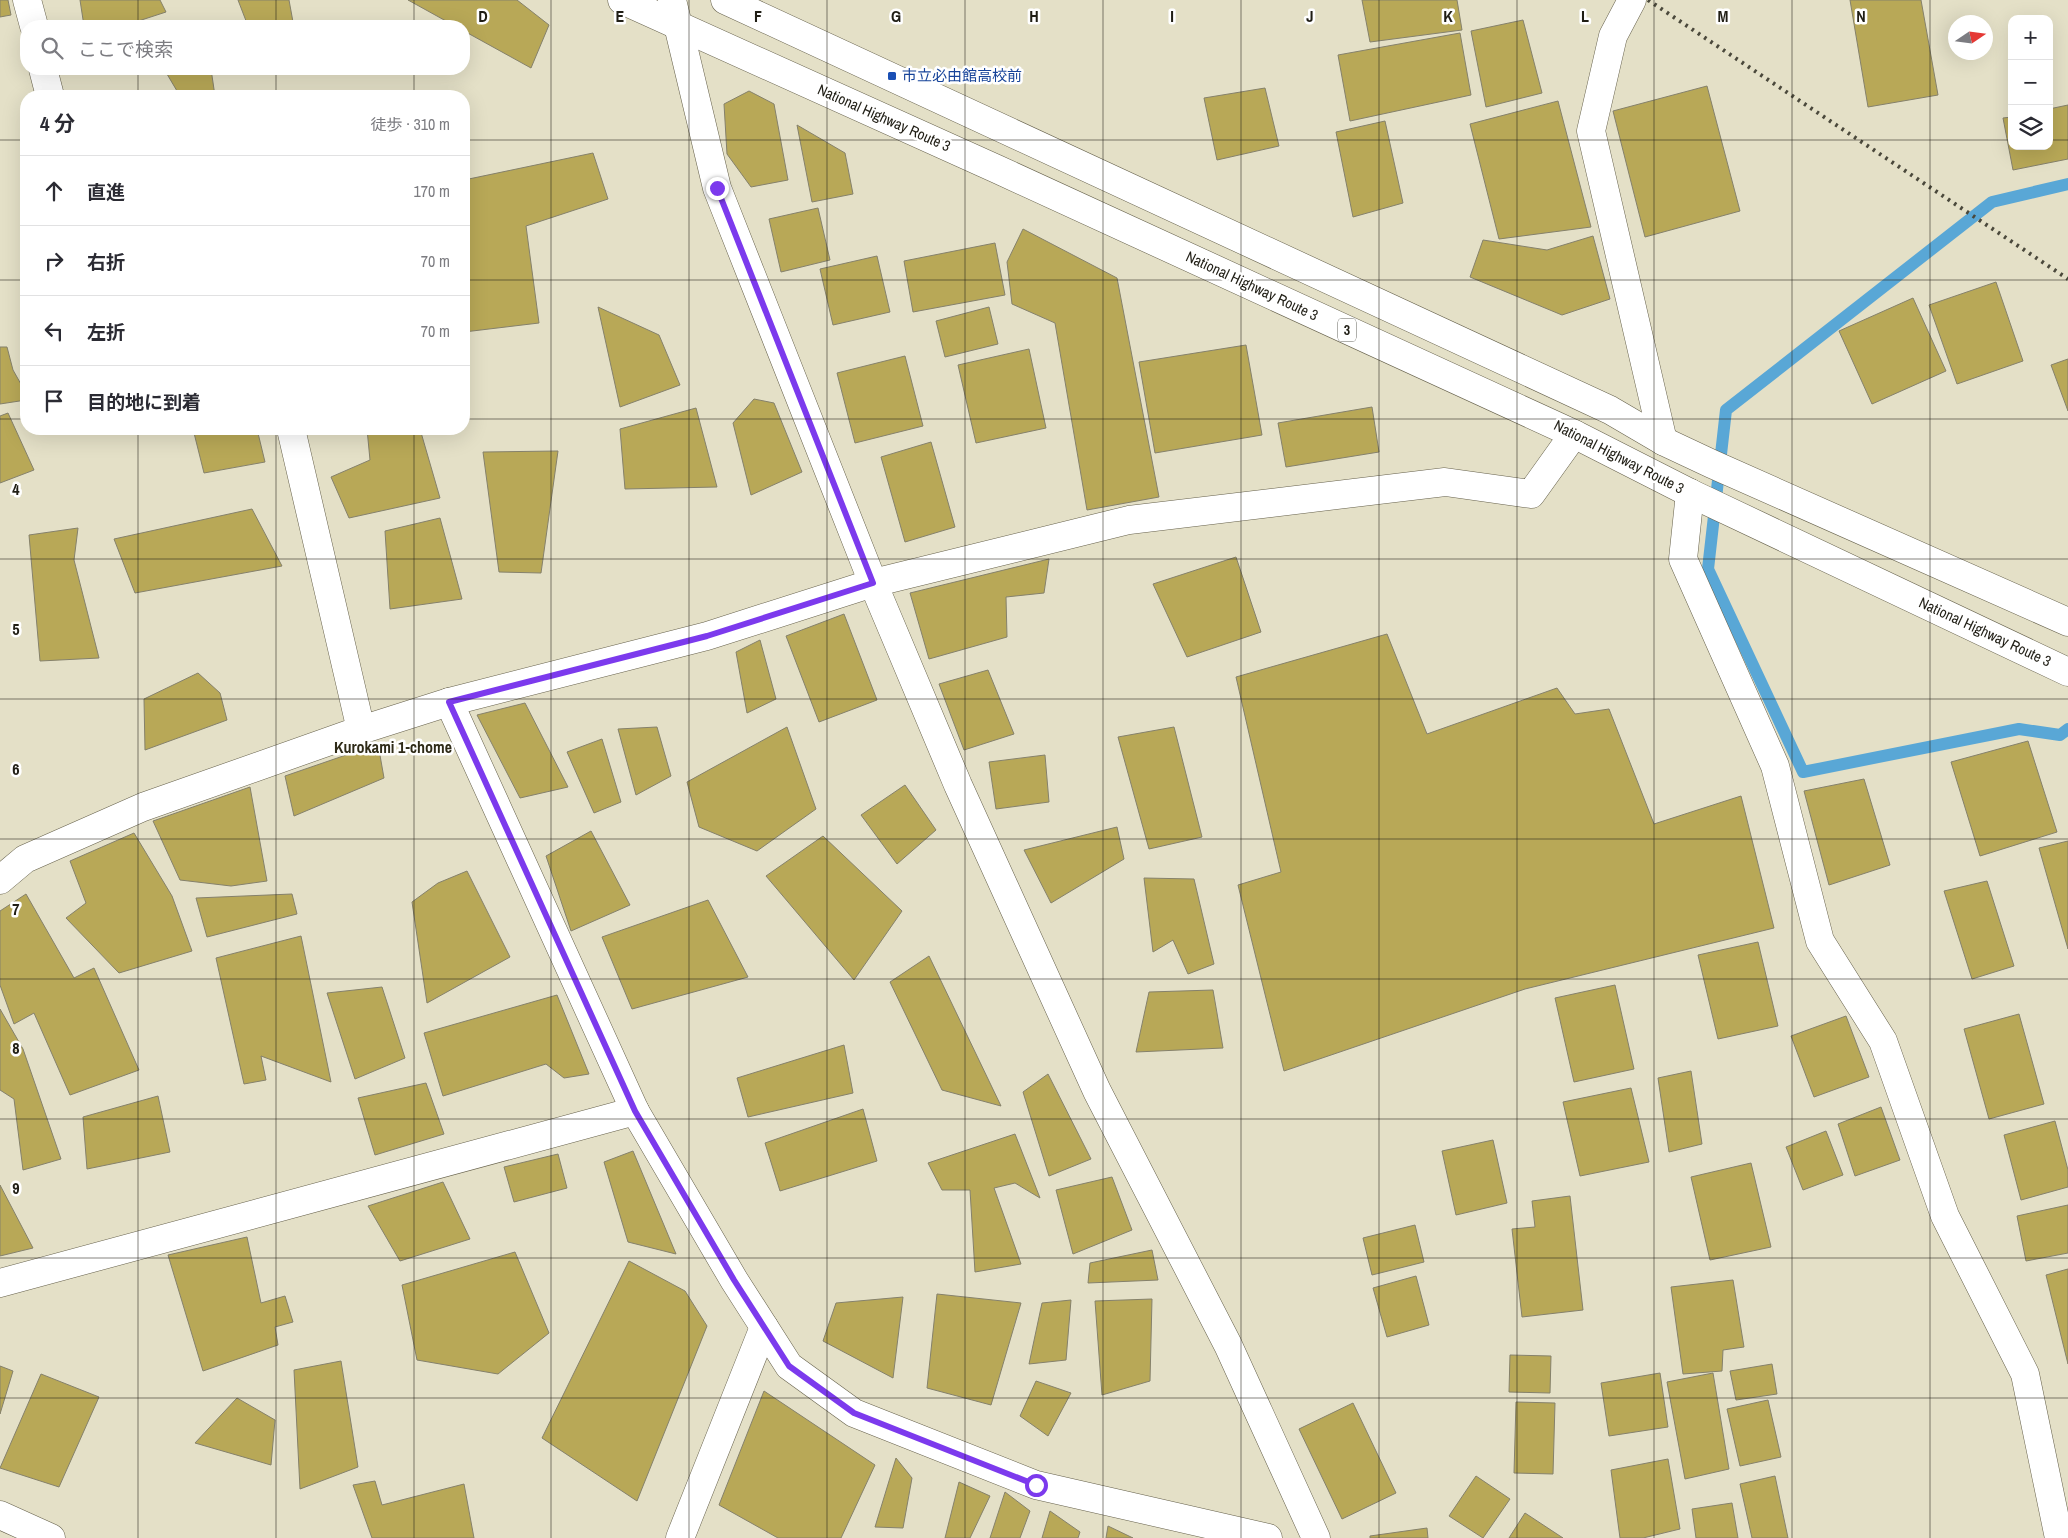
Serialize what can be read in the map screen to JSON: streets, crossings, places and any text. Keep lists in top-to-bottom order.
{
  "streets": {
    "main road": ["National Highway Route 3", "3"]
  },
  "districts": ["Kurokami 1-chome"],
  "places": {
    "transit": ["市立必由館高校前"]
  },
  "north": "right",
  "page": {
    "map_buttons": ["+", "−"],
    "search": "ここで検索",
    "heading": ["4 分", "徒歩 · 310 m"],
    "list": [
      ["直進", "170 m"],
      ["右折", "70 m"],
      ["左折", "70 m"],
      "目的地に到着"
    ]
  },
  "grid": {
    "columns": [
      "D",
      "E",
      "F",
      "G",
      "H",
      "I",
      "J",
      "K",
      "L",
      "M",
      "N"
    ],
    "rows": [
      "4",
      "5",
      "6",
      "7",
      "8",
      "9"
    ]
  }
}
